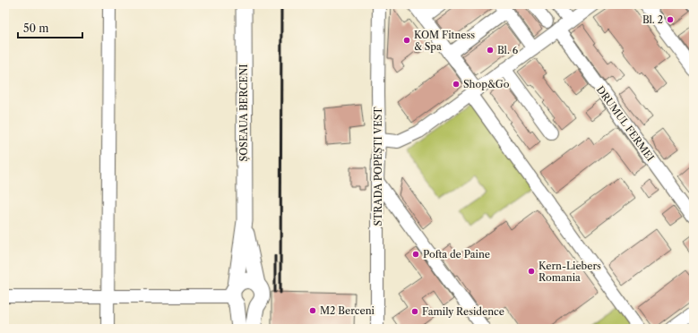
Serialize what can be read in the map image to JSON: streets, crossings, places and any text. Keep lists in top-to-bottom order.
{
  "streets": {
    "main road": ["ȘOSEAUA BERCENI"],
    "street": ["DRUMUL FERMEI", "STRADA POPEȘTI VEST"]
  },
  "places": [
    "Bl. 2",
    "KOM Fitness & Spa",
    "Bl. 6",
    "Shop&Go",
    "Pofta de Paine",
    "Kern-Liebers Romania",
    "M2 Berceni",
    "Family Residence"
  ],
  "scale_bar": "50 m"
}
